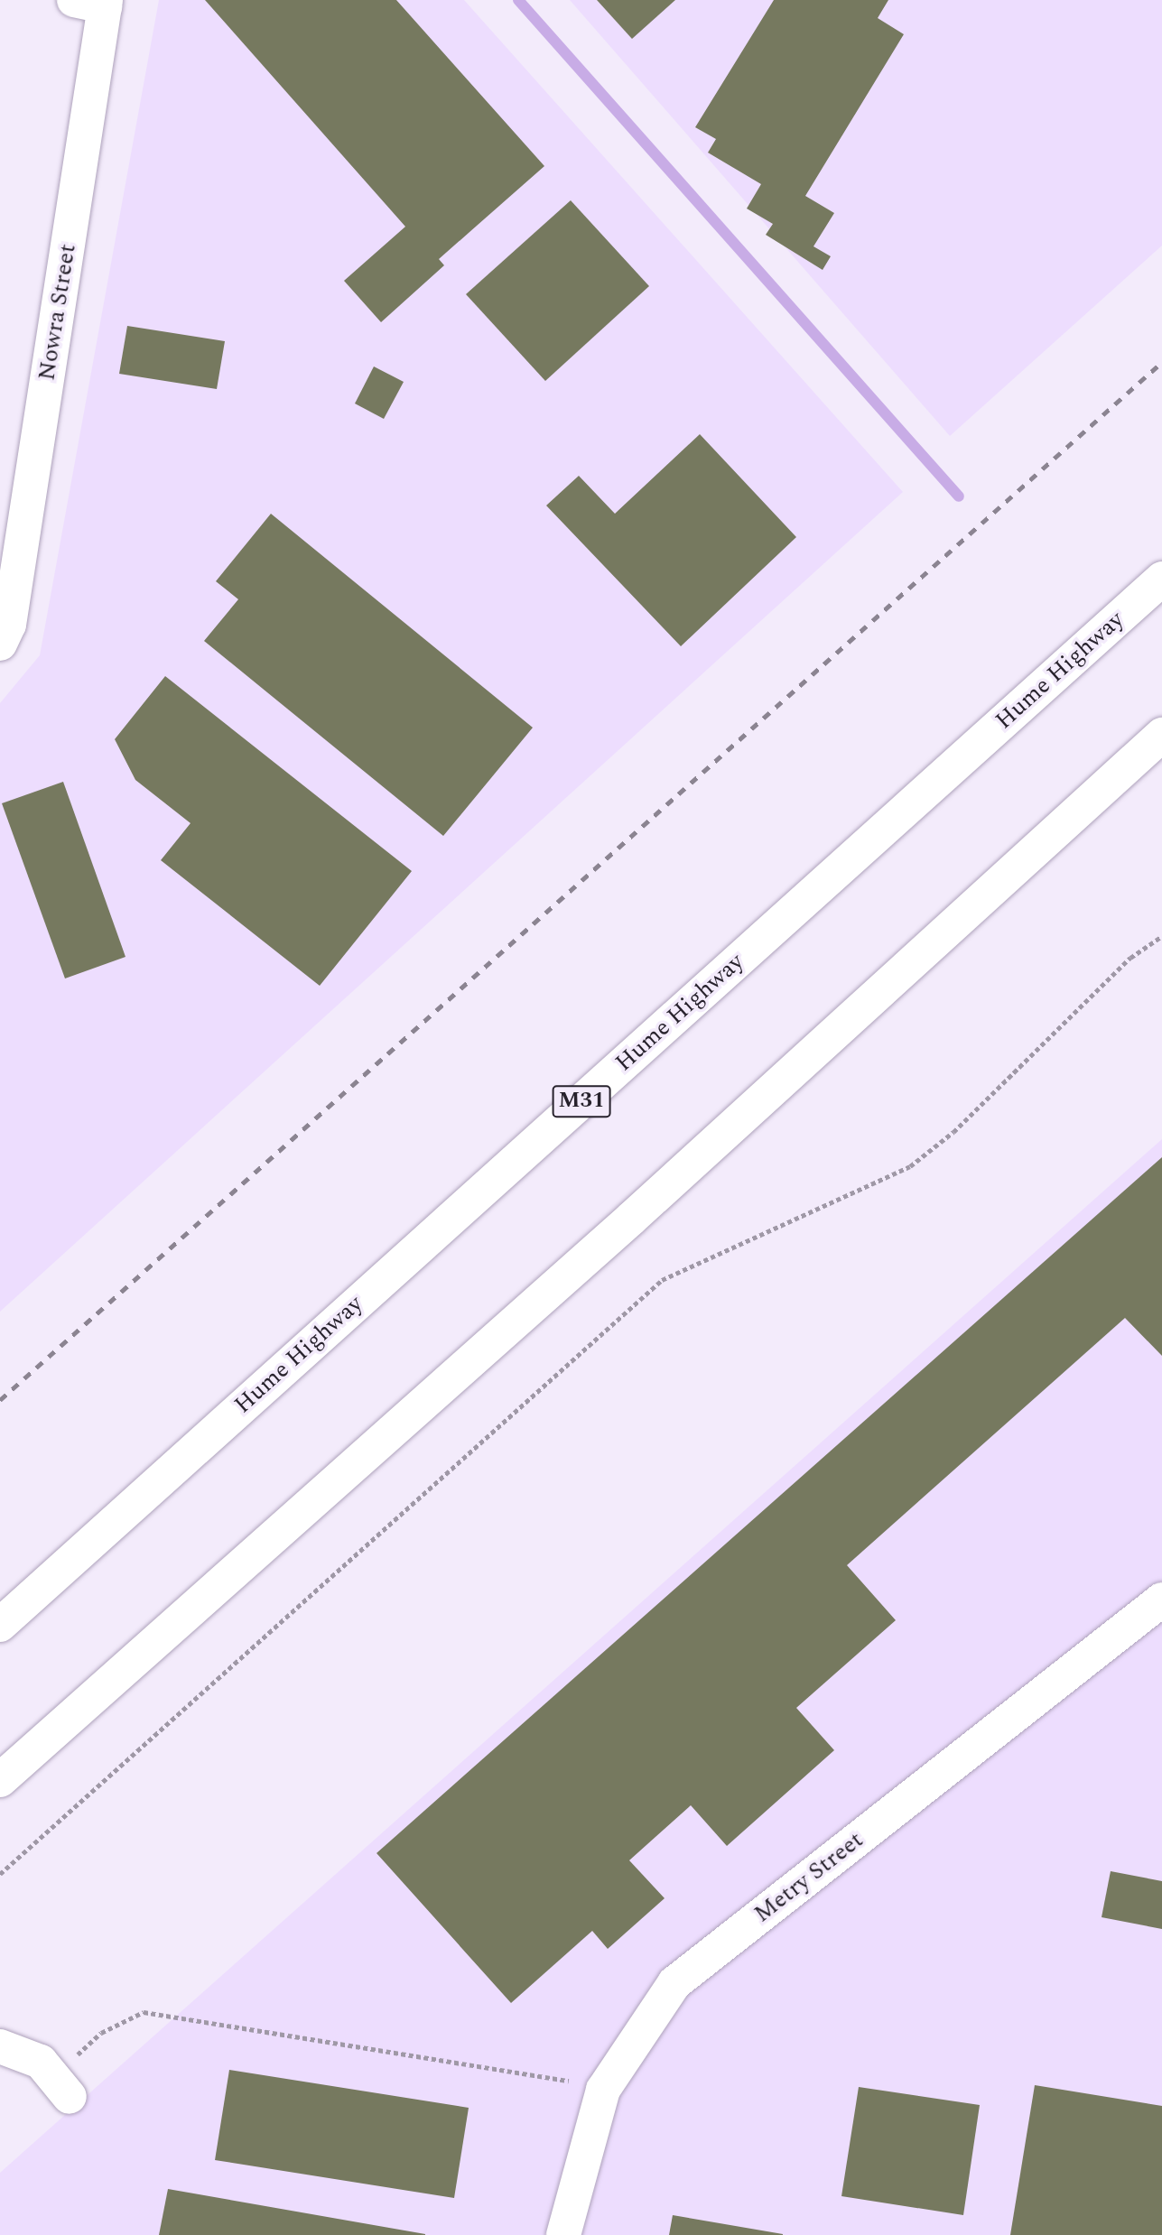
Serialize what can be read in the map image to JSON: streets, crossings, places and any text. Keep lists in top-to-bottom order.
{
  "streets": {
    "main road": [
      "Nowra Street",
      "Hume Highway",
      "M31",
      "Metry Street"
    ]
  }
}
